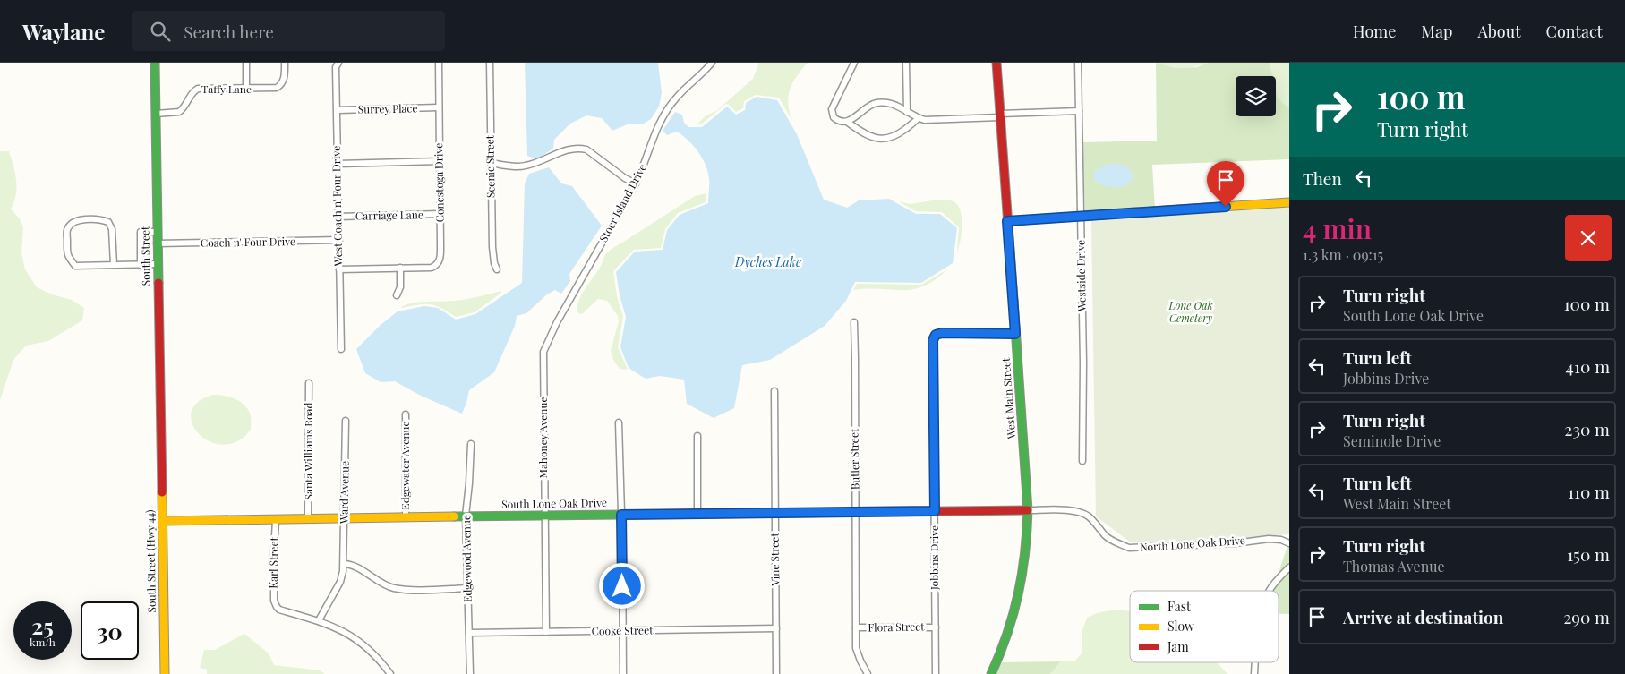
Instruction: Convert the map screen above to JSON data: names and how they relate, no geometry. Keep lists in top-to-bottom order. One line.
{"streets":{"main road":["South Street","West Main Street","South Lone Oak Drive","South Street (Hwy 44)"],"street":["Taffy Lane","Surrey Place","Scenic Street","Conestoga Drive","Stoer Island Drive","West Coach n' Four Drive","Carriage Lane","Coach n' Four Drive","Westside Drive","Mahoney Avenue","Santa Williams Road","Butler Street","Edgewater Avenue","Ward Avenue","North Lone Oak Drive","Jobbins Drive","Edgewood Avenue","Vine Street","Karl Street","Flora Street","Cooke Street"]},"crossings":[["Taffy Lane","South Street"],["Surrey Place","Conestoga Drive"],["Surrey Place","West Coach n' Four Drive"],["Conestoga Drive","West Coach n' Four Drive"],["Conestoga Drive","Carriage Lane"],["Stoer Island Drive","Mahoney Avenue"],["West Coach n' Four Drive","Carriage Lane"],["West Coach n' Four Drive","Coach n' Four Drive"],["Coach n' Four Drive","South Street"],["South Street","South Street (Hwy 44)"],["West Main Street","South Lone Oak Drive"],["West Main Street","North Lone Oak Drive"],["West Main Street","Jobbins Drive"],["Mahoney Avenue","South Lone Oak Drive"],["Mahoney Avenue","Cooke Street"],["Santa Williams Road","South Lone Oak Drive"],["Butler Street","South Lone Oak Drive"],["Butler Street","Flora Street"],["Edgewater Avenue","South Lone Oak Drive"],["Ward Avenue","South Lone Oak Drive"],["Ward Avenue","Karl Street"],["South Lone Oak Drive","North Lone Oak Drive"],["South Lone Oak Drive","Jobbins Drive"],["South Lone Oak Drive","Edgewood Avenue"],["South Lone Oak Drive","Vine Street"],["South Lone Oak Drive","South Street (Hwy 44)"],["South Lone Oak Drive","Karl Street"],["Jobbins Drive","Flora Street"],["Edgewood Avenue","Cooke Street"],["Vine Street","Cooke Street"]],"water":["Dyches Lake"],"parks":["Lone Oak Cemetery"],"legend":["Fast","Slow","Jam"],"page":{"header":"Waylane","search":"Search here","nav":["Home","Map","About","Contact"],"turn":["100 m","Turn right"],"then":"Then","heading":["4 min","1.3 km · 09:15"],"list":[{"name":"Turn right","note":"South Lone Oak Drive","value":"100 m"},{"name":"Turn left","note":"Jobbins Drive","value":"410 m"},{"name":"Turn right","note":"Seminole Drive","value":"230 m"},{"name":"Turn left","note":"West Main Street","value":"110 m"},{"name":"Turn right","note":"Thomas Avenue","value":"150 m"},{"name":"Arrive at destination","value":"290 m"}],"speed":"25 km/h","limit":"30"}}
